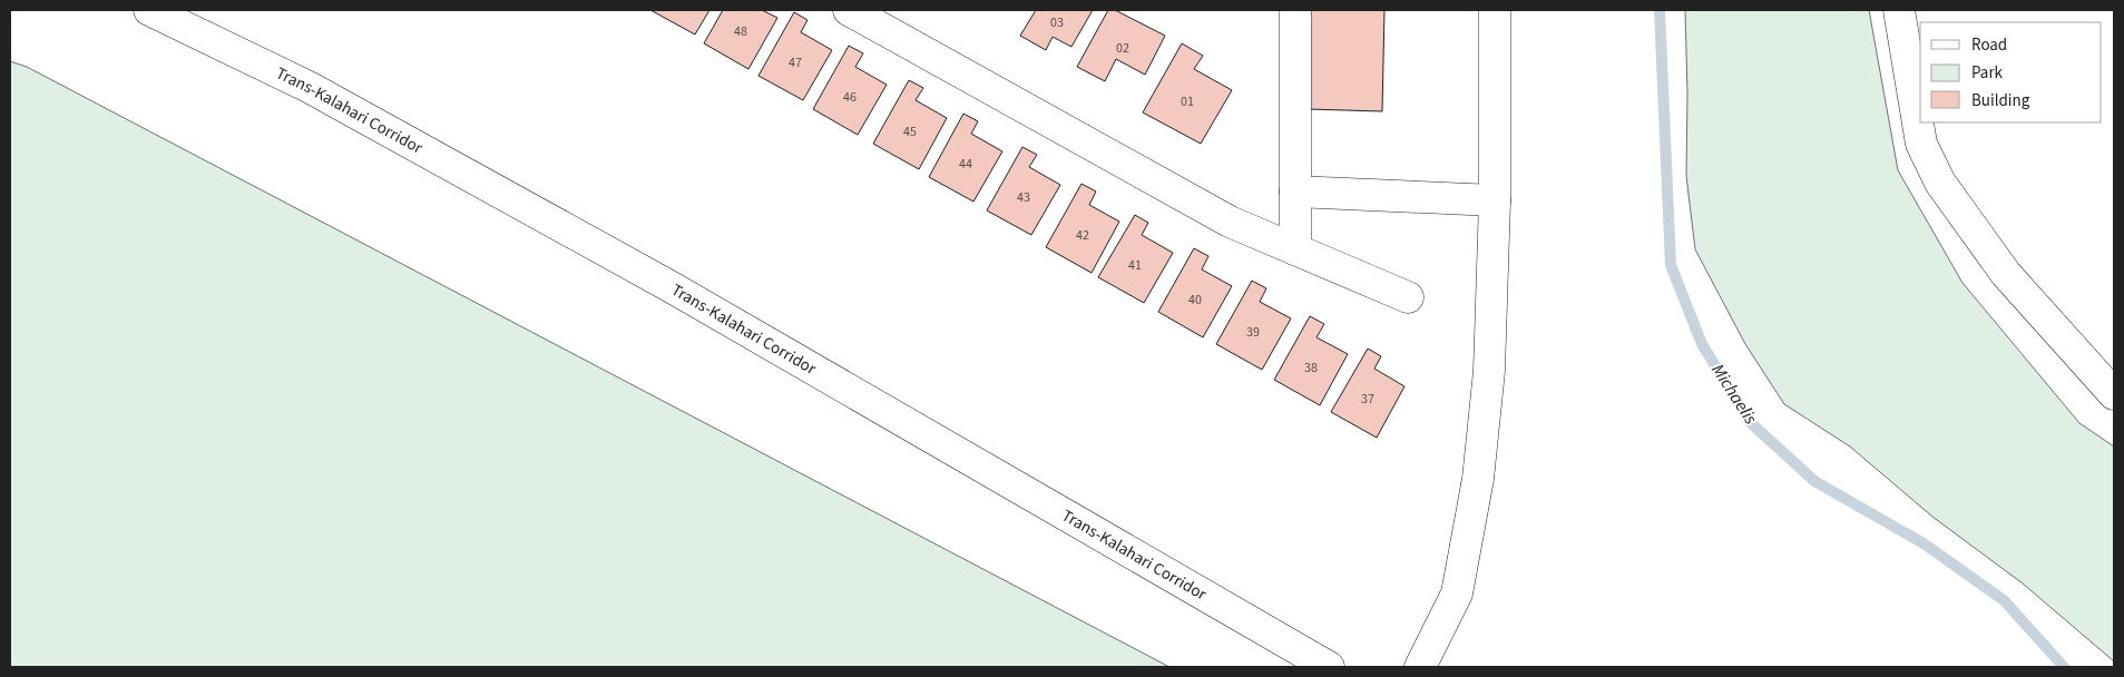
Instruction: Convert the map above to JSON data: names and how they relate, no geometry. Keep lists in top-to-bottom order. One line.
{"streets":{"main road":["Trans-Kalahari Corridor"]},"water":["Michaelis"],"house_numbers":["03","48","02","47","46","01","45","44","43","42","41","40","39","38","37"],"legend":["Road","Park","Building"]}
